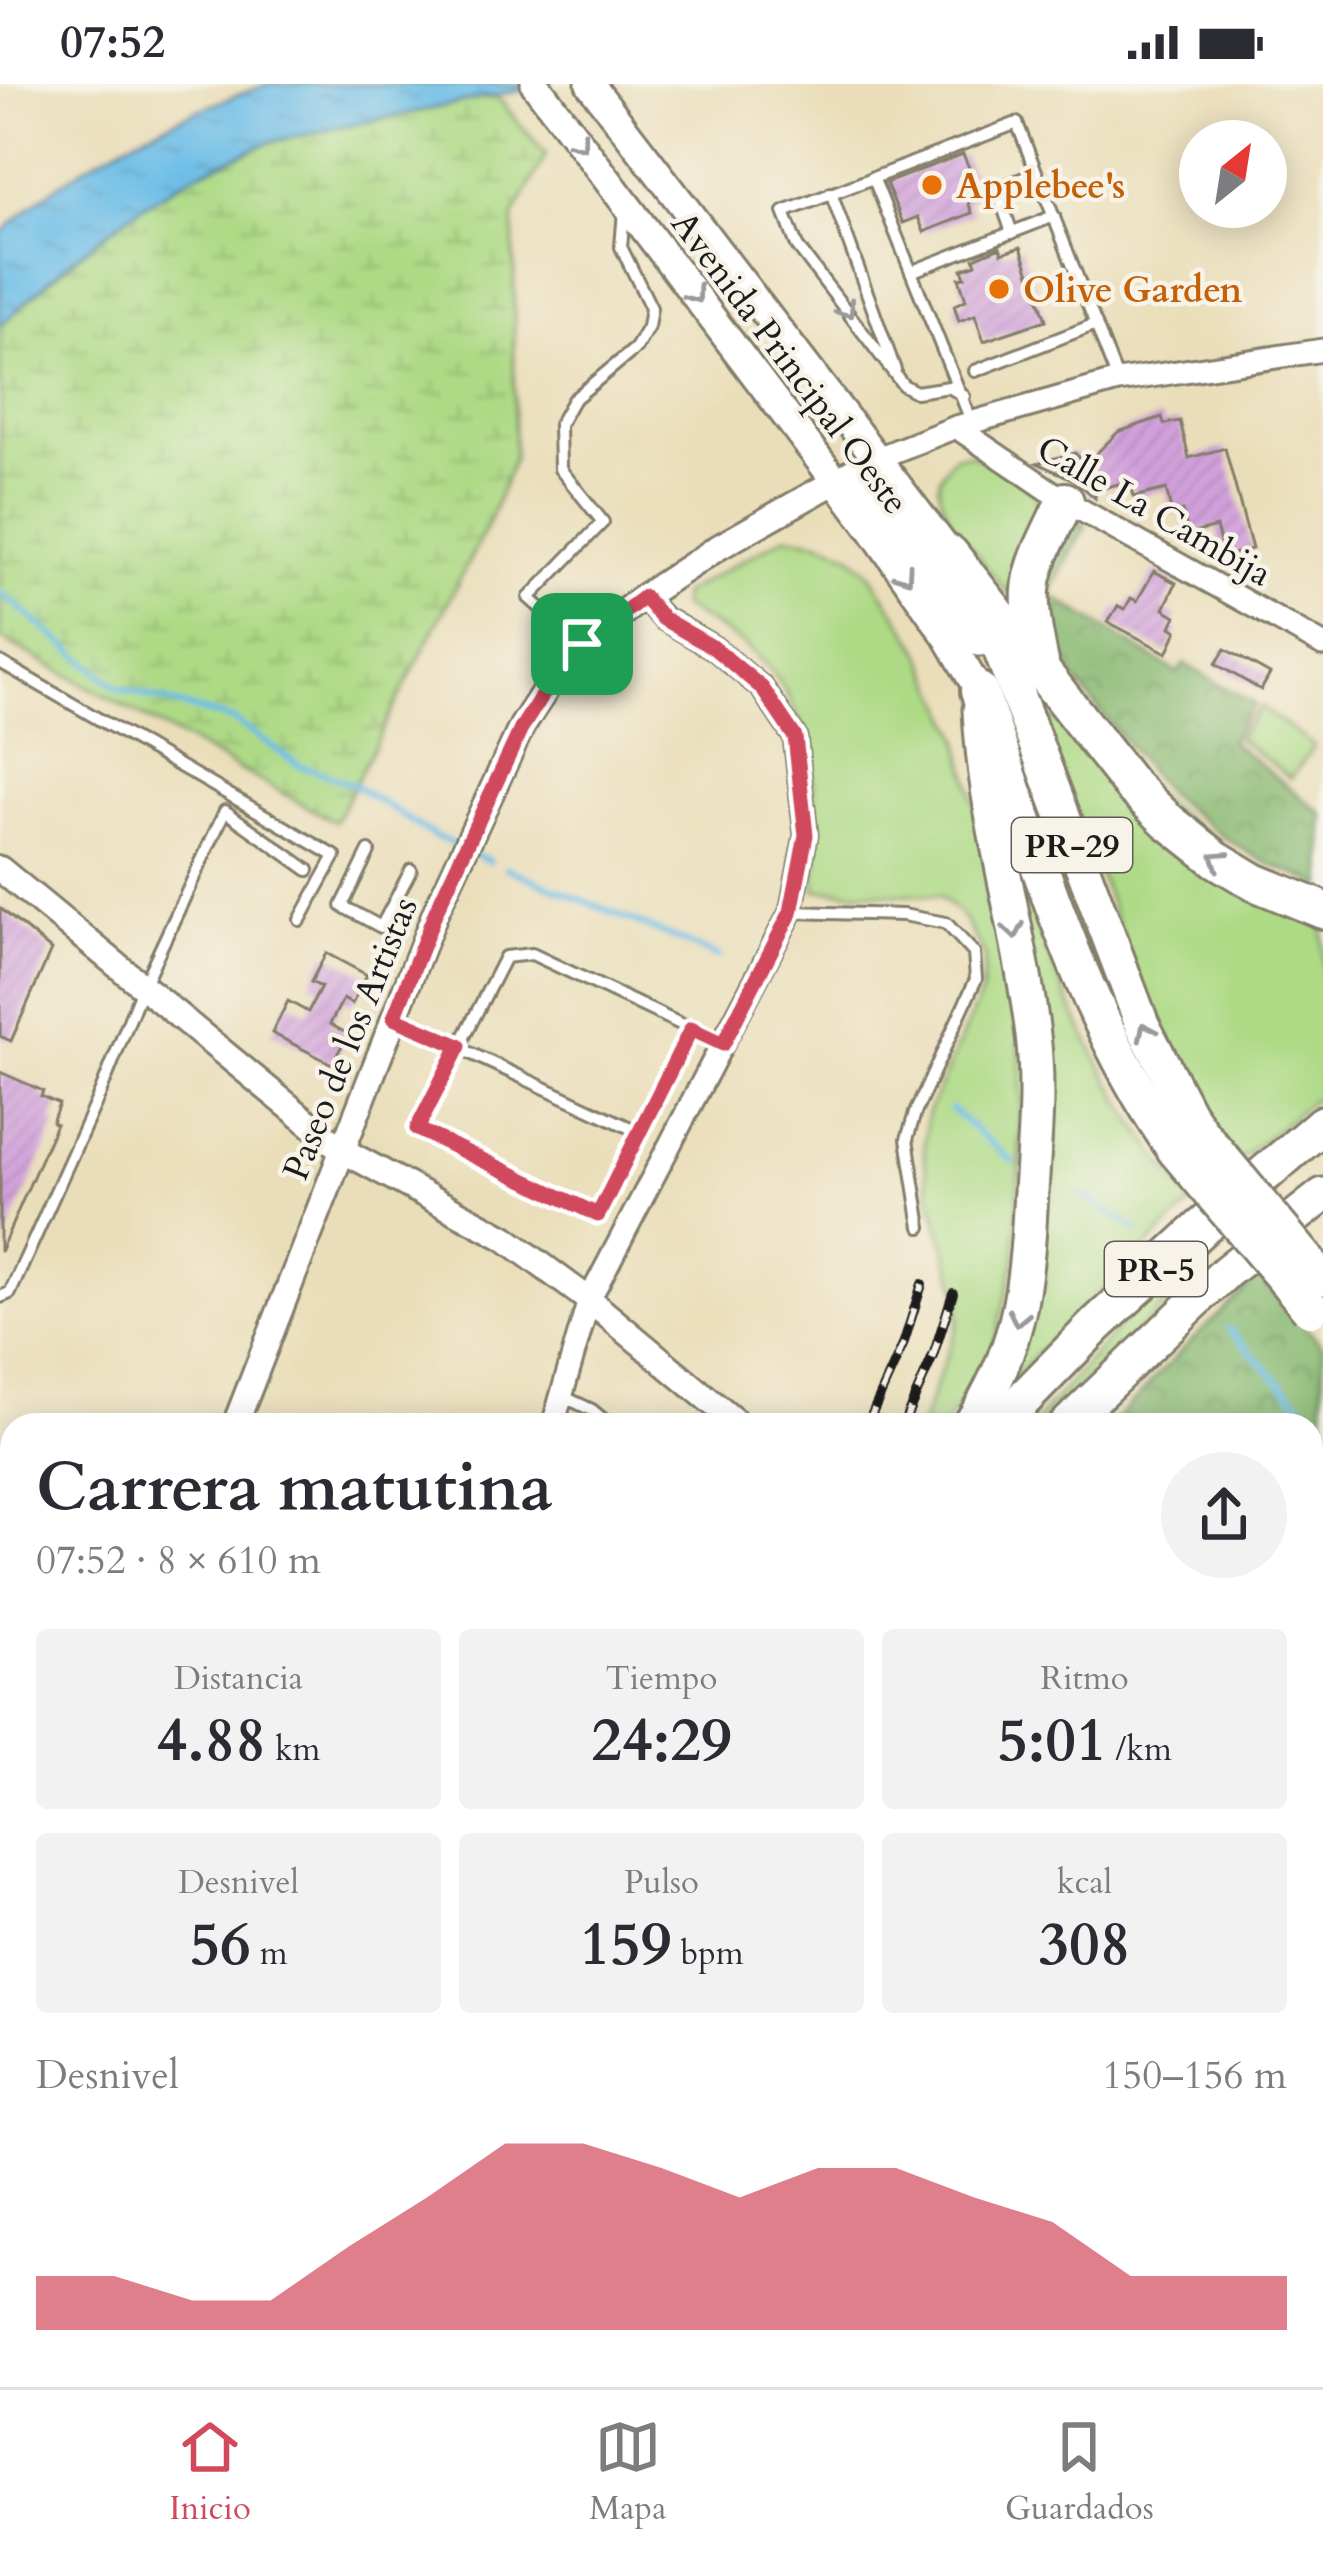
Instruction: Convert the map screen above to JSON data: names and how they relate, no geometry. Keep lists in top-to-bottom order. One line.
{"streets":{"highway":["PR-29","PR-5"],"main road":["Avenida Principal Oeste"],"street":["Calle La Cambija","Paseo de los Artistas"]},"crossings":[["Avenida Principal Oeste","PR-29"],["Avenida Principal Oeste","Paseo de los Artistas"],["Calle La Cambija","Paseo de los Artistas"]],"places":["Applebee's","Olive Garden"],"north":"top right","page":{"status":"07:52","heading":["Carrera matutina","07:52 · 8 × 610 m"],"stats":[["Distancia","4.88 km"],["Tiempo","24:29"],["Ritmo","5:01 /km"],["Desnivel","56 m"],["Pulso","159 bpm"],["kcal","308"]],"chart":["Desnivel","150–156 m"],"tabs":["Inicio","Mapa","Guardados"]}}
